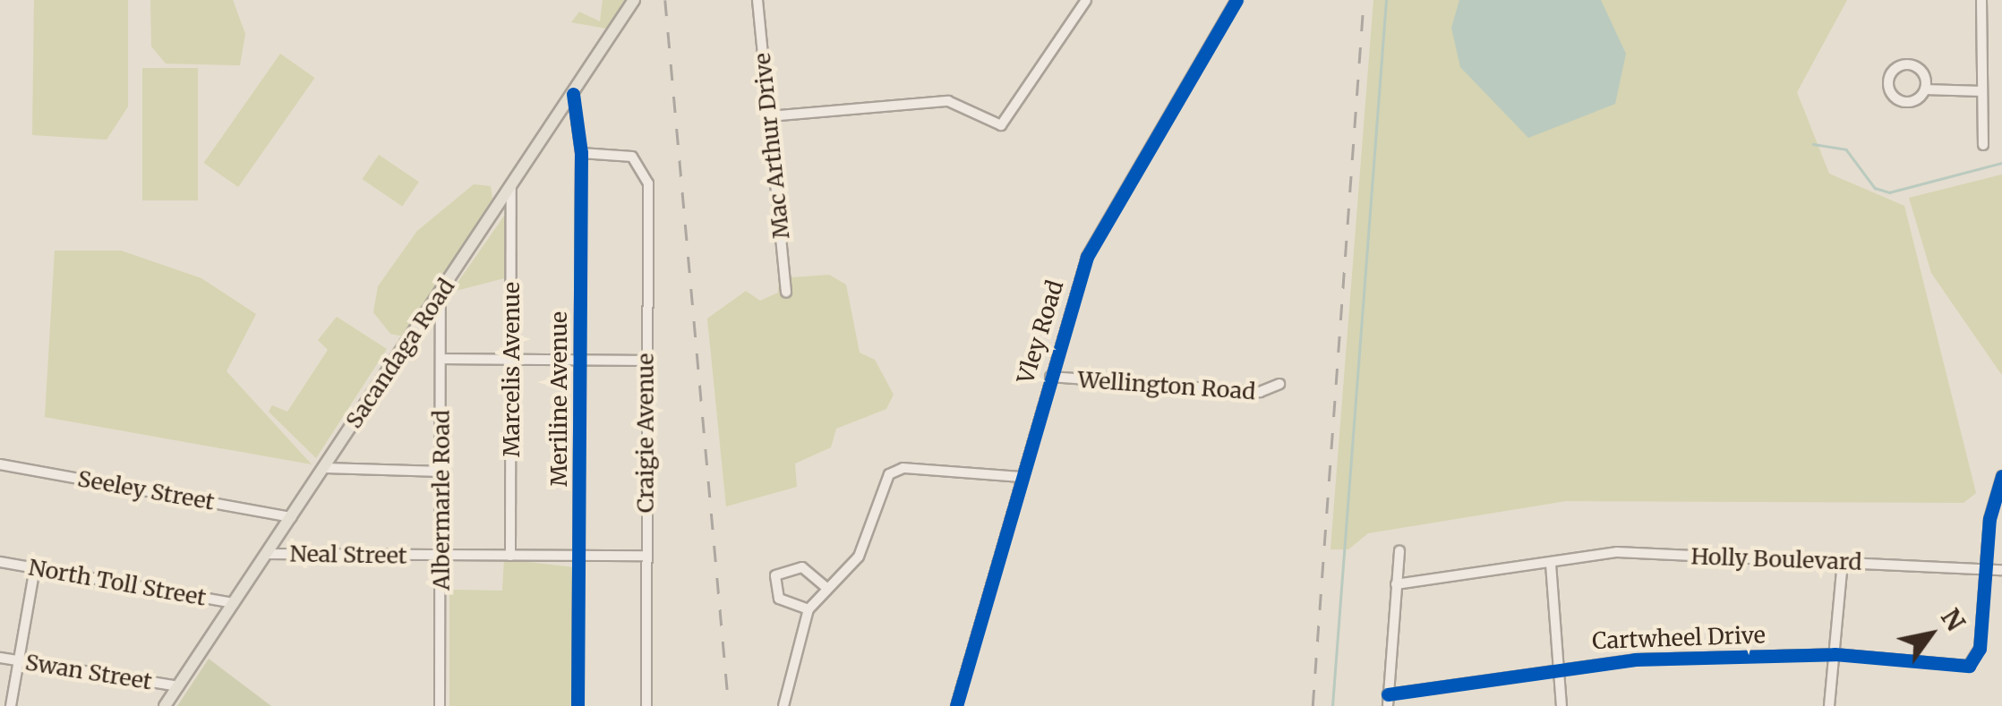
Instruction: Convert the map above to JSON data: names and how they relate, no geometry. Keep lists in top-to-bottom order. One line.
{"streets":{"main road":["Sacandaga Road"],"street":["Mac Arthur Drive","Vley Road","Marcelis Avenue","Wellington Road","Meriline Avenue","Craigie Avenue","Seeley Street","Albermarle Road","Neal Street","Holly Boulevard","North Toll Street","Cartwheel Drive","Swan Street"]},"crossings":[["Vley Road","Wellington Road"],["Sacandaga Road","Marcelis Avenue"],["Sacandaga Road","Meriline Avenue"],["Sacandaga Road","Seeley Street"],["Sacandaga Road","Albermarle Road"],["Sacandaga Road","Neal Street"],["Sacandaga Road","North Toll Street"],["Sacandaga Road","Swan Street"],["Marcelis Avenue","Neal Street"],["Meriline Avenue","Craigie Avenue"],["Meriline Avenue","Neal Street"],["Craigie Avenue","Neal Street"],["Albermarle Road","Neal Street"],["Holly Boulevard","Cartwheel Drive"]],"north":"top right"}
